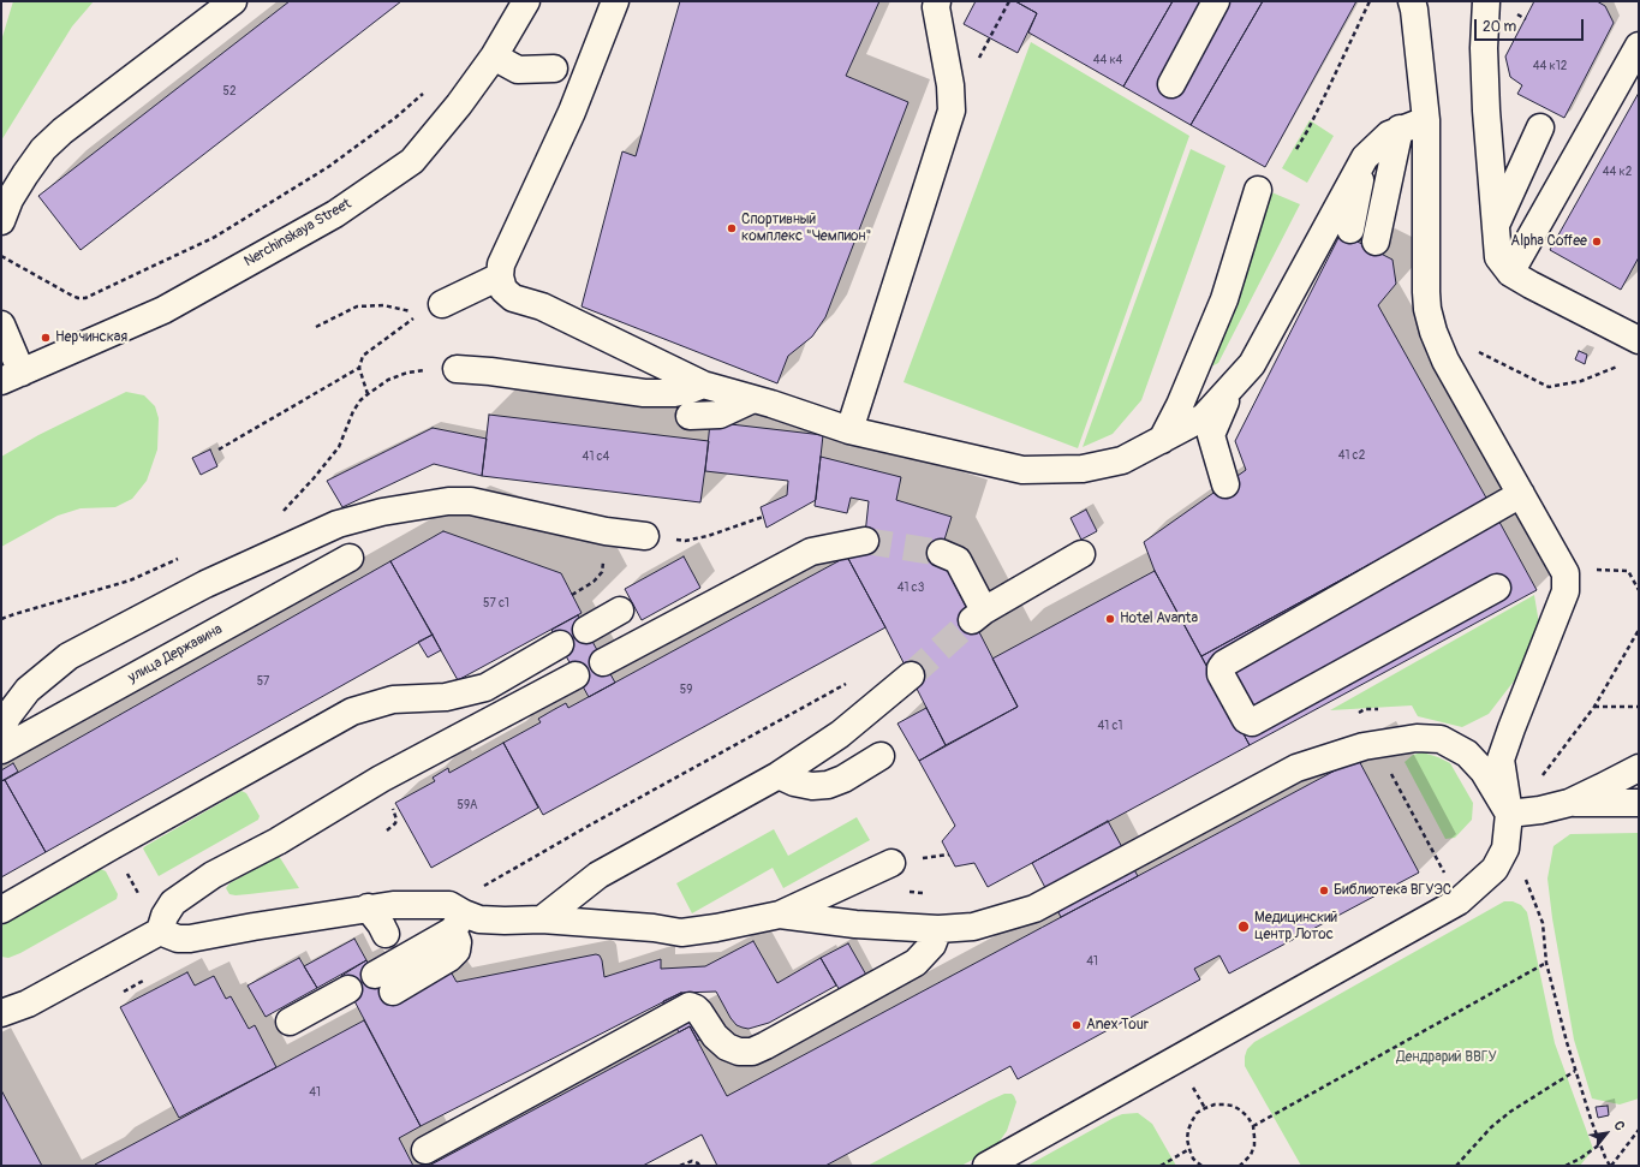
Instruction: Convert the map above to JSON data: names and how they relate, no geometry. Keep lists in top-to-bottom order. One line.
{"streets":{"street":["Nerchinskaya Street","улица Державина"]},"parks":["Дендрарий ВВГУ"],"places":["Спортивный комплекс \"Чемпион\"","Alpha Coffee","Нерчинская","Hotel Avanta","Библиотека ВГУЭС","Медицинский центр Лотос","Anex Tour"],"house_numbers":["44 к4","44 к12","52","44 к2","41 с2","41 с4","41 с3","57 с1","57","59","41 с1","59А","41","41"],"scale_bar":"20 m","north":"top right"}
